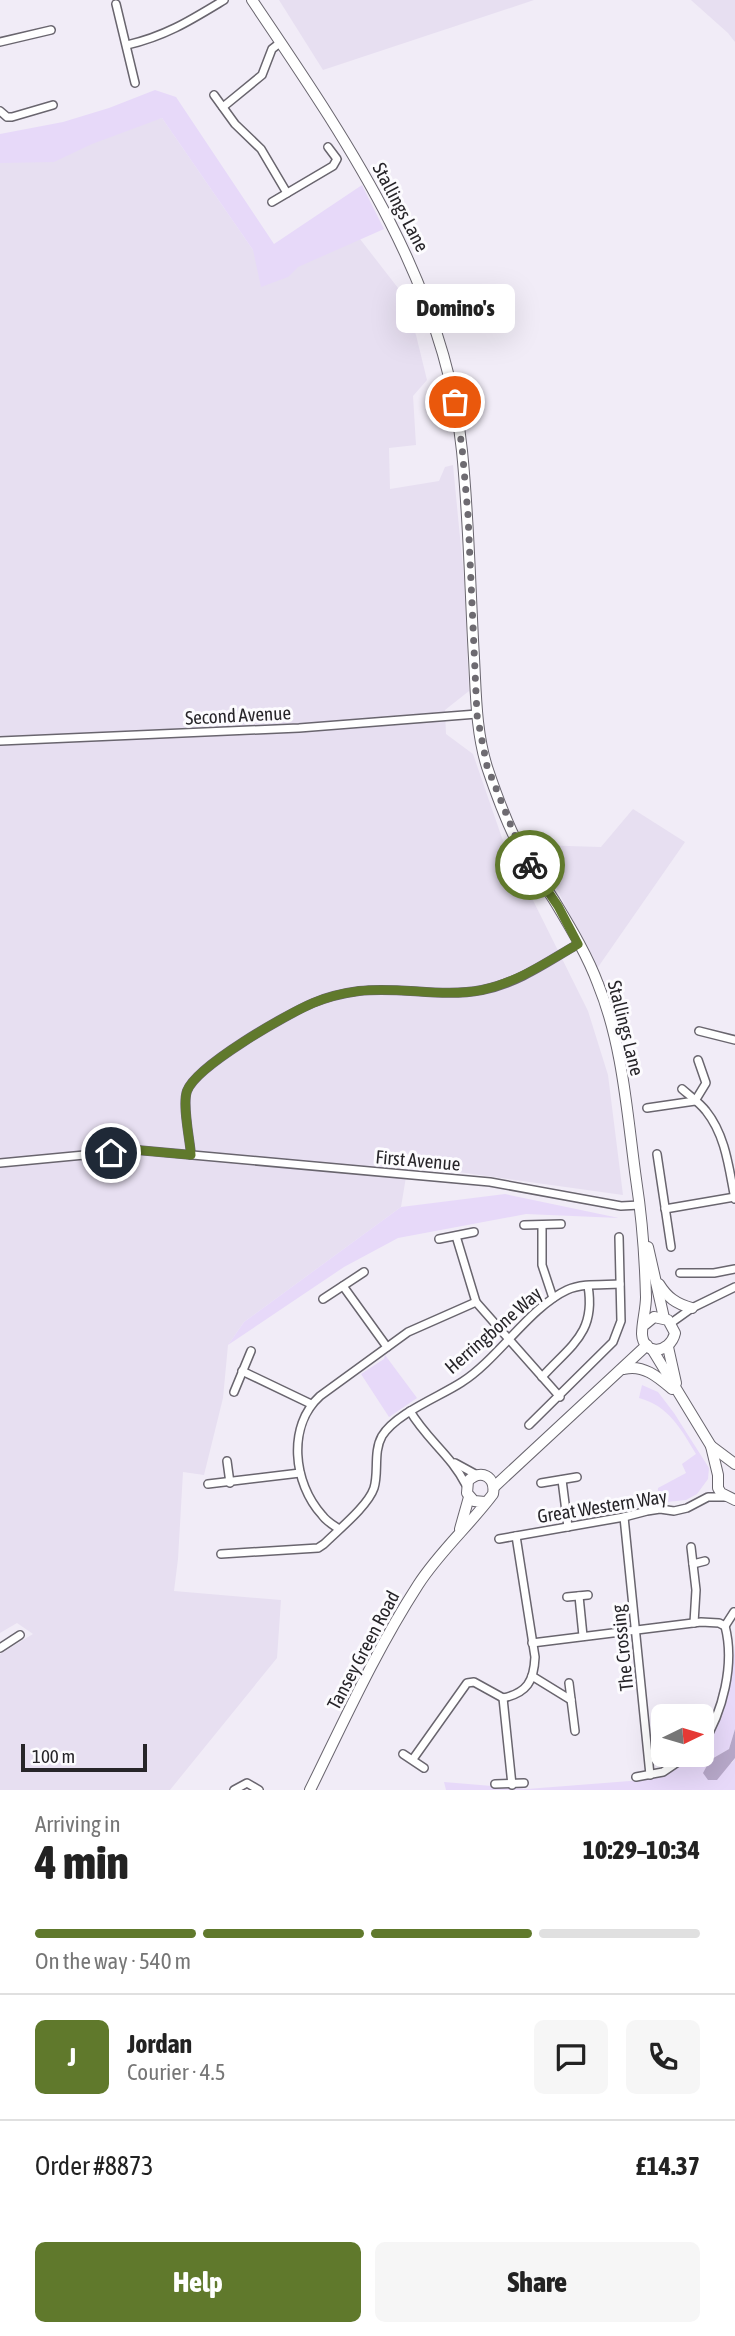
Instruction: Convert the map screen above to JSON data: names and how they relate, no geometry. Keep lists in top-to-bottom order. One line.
{"streets":{"main road":["Stallings Lane","Tansey Green Road"],"street":["Second Avenue","First Avenue","Herringbone Way","Great Western Way","The Crossing"]},"crossings":[["Stallings Lane","Second Avenue"],["Stallings Lane","First Avenue"],["Great Western Way","The Crossing"]],"places":["Domino's"],"scale_bar":"100 m","north":"right","page":{"bubble":"Domino's","scale":"100 m","heading":["4 min","Arriving in","10:29–10:34"],"panel":["Jordan","Courier · 4.5","Order #8873","£14.37"],"bar":"On the way · 540 m","round":"J","buttons":["Help","Share"]}}
